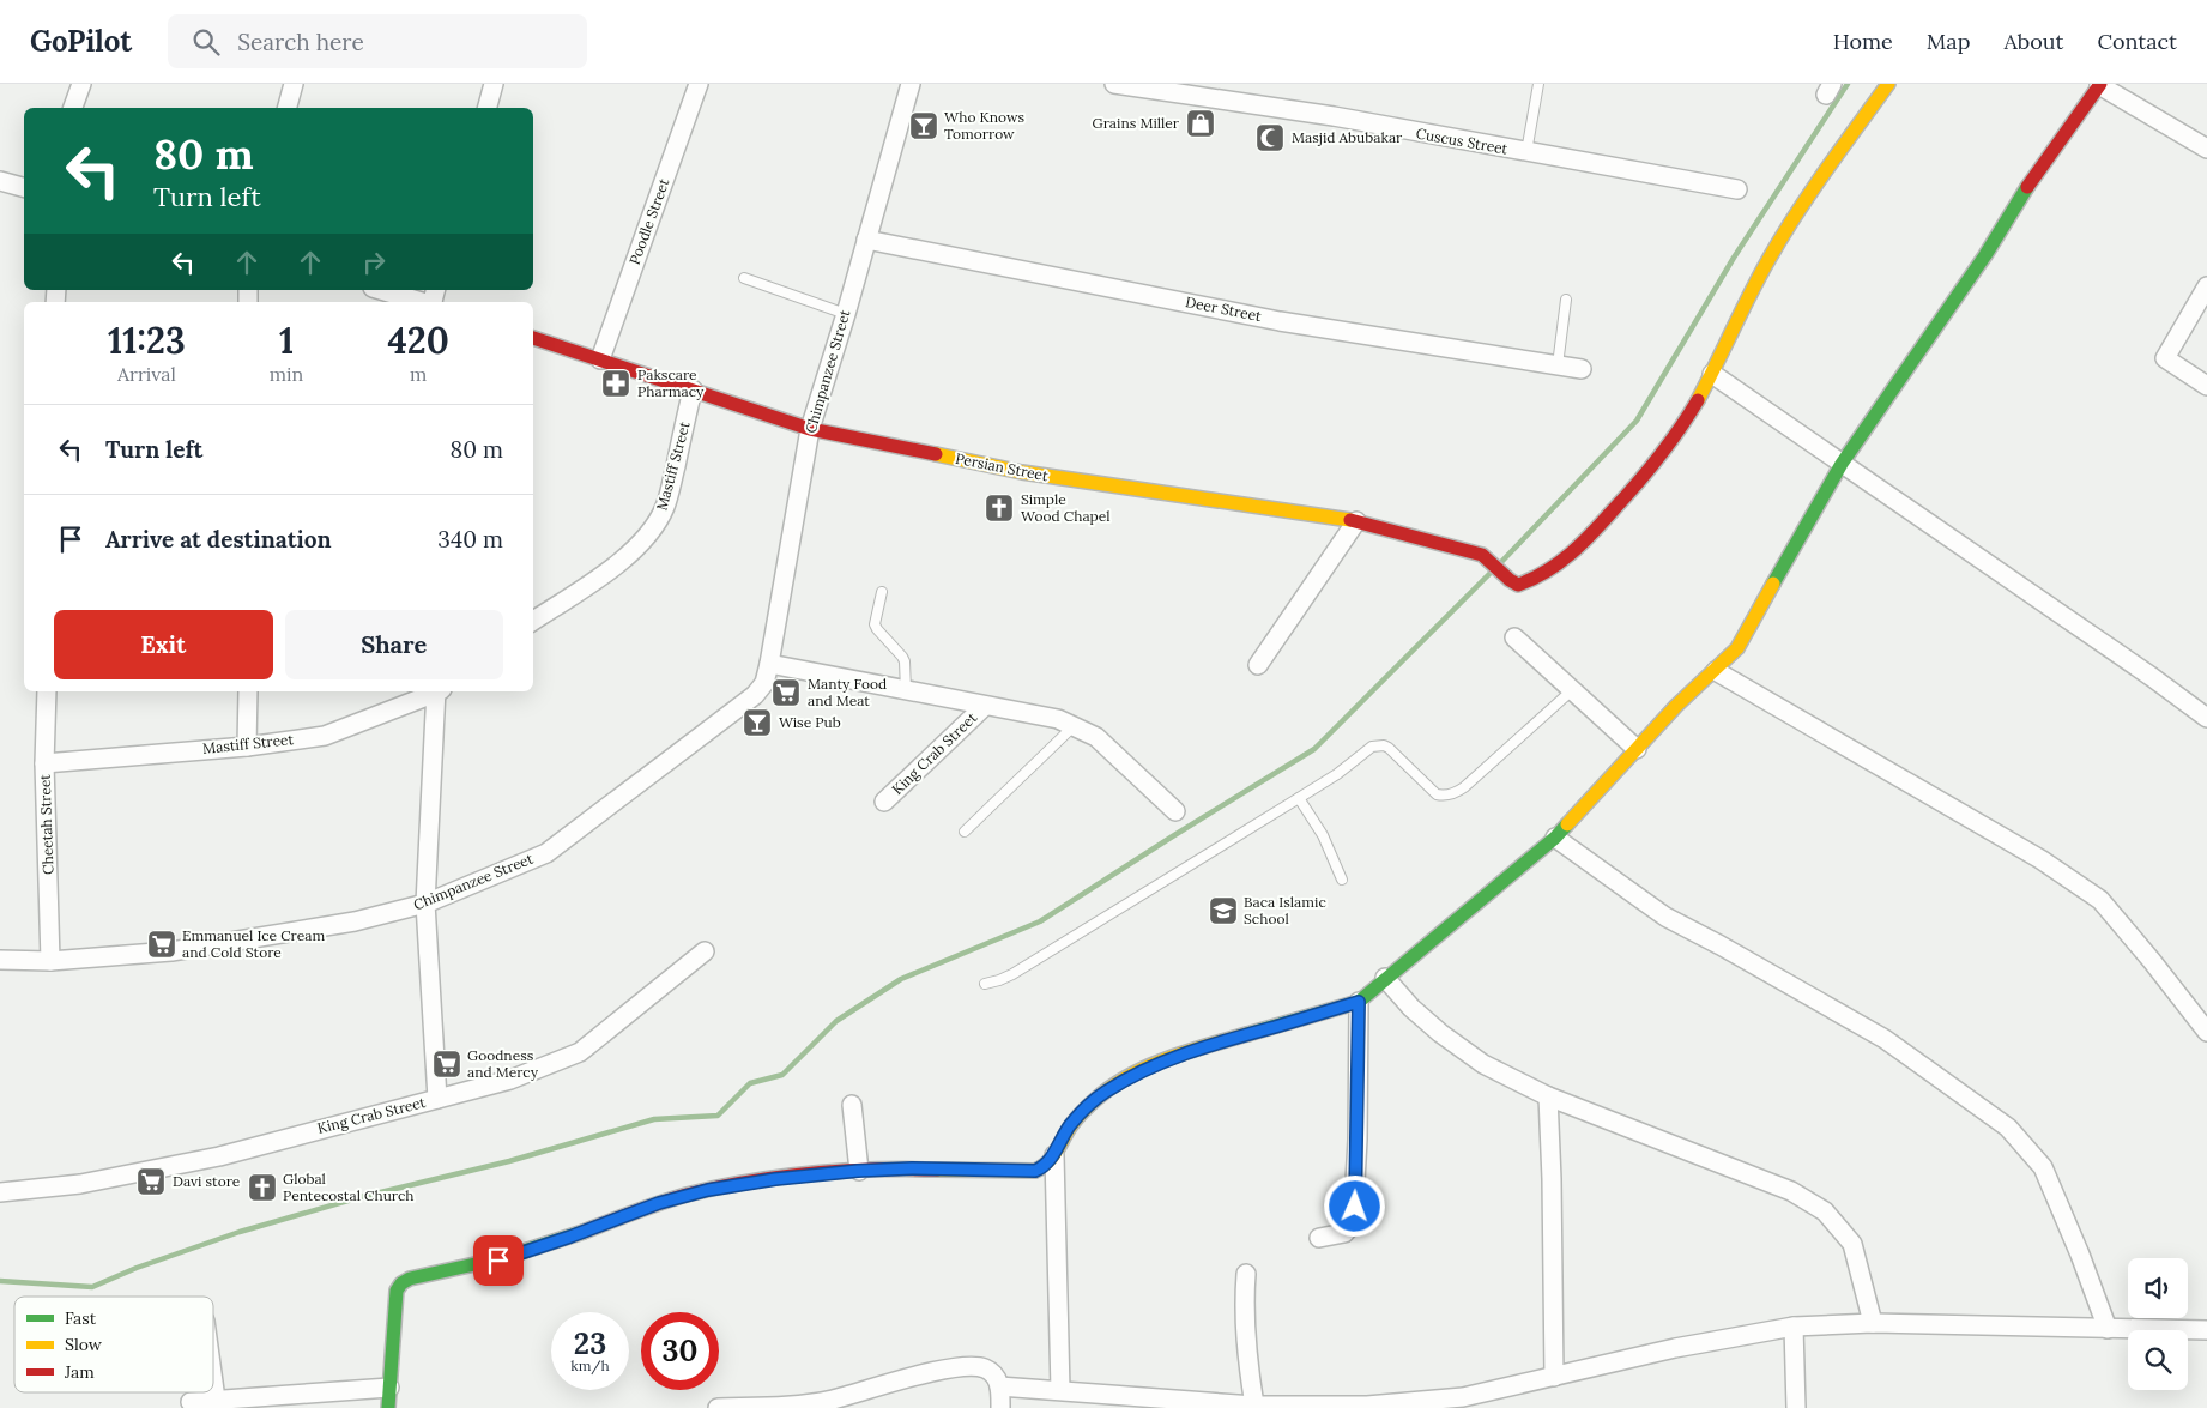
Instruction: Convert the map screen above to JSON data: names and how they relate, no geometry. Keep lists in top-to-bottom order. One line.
{"streets":{"street":["Cuscus Street","Poodle Street","Deer Street","Chimpanzee Street","Mastiff Street","Persian Street","King Crab Street","Cheetah Street"]},"crossings":[["Poodle Street","Persian Street"],["Deer Street","Chimpanzee Street"],["Chimpanzee Street","Persian Street"],["Chimpanzee Street","Cheetah Street"],["Mastiff Street","Persian Street"],["Mastiff Street","Cheetah Street"]],"places":{"shop":["Grains Miller"],"bar":["Who Knows Tomorrow","Wise Pub"],"mosque":["Masjid Abubakar"],"pharmacy":["Pakscare Pharmacy"],"church":["Simple Wood Chapel","Global Pentecostal Church"],"supermarket":["Manty Food and Meat","Emmanuel Ice Cream and Cold Store","Goodness and Mercy","Davi store"],"school or university":["Baca Islamic School"]},"legend":["Fast","Slow","Jam"],"page":{"header":"GoPilot","search":"Search here","nav":["Home","Map","About","Contact"],"turn":["80 m","Turn left"],"eta":["11:23","Arrival","1","min","420","m"],"list":[{"name":"Turn left","value":"80 m"},{"name":"Arrive at destination","value":"340 m"}],"buttons":["Exit","Share"],"speed":"23 km/h","limit":"30"}}
